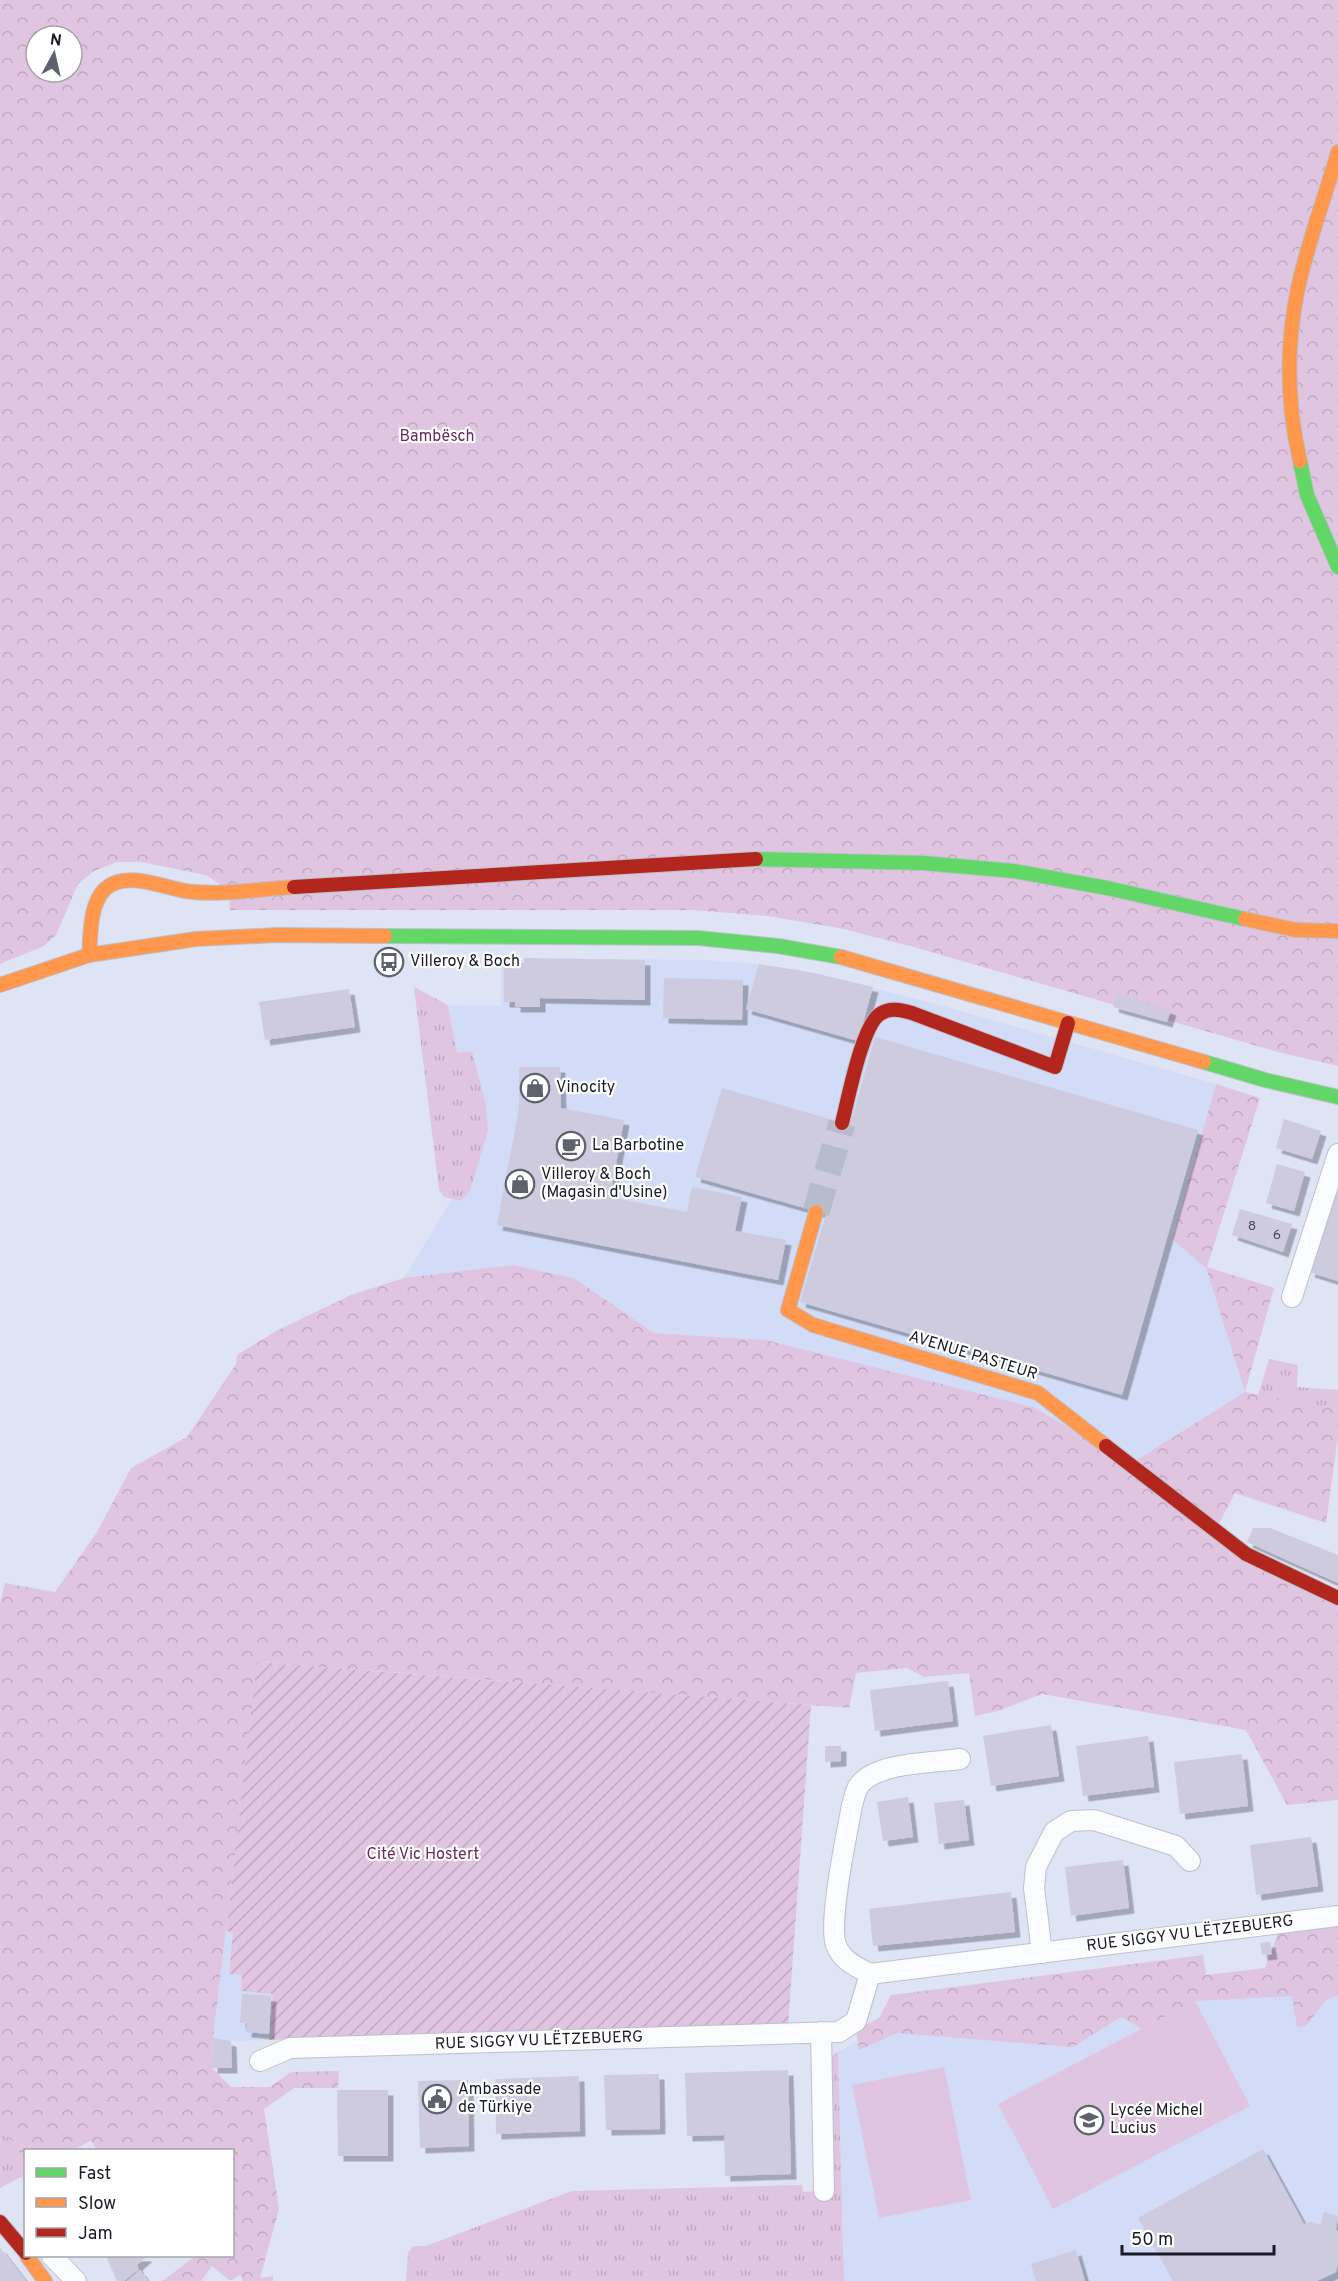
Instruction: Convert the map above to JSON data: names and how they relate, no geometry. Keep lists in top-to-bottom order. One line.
{"streets":{"main road":["AVENUE PASTEUR"],"street":["RUE SIGGY VU LËTZEBUERG"]},"parks":["Bambësch","Cité Vic Hostert"],"places":{"bus stop":["Villeroy & Boch"],"shop":["Vinocity","Villeroy & Boch (Magasin d'Usine)"],"cafe":["La Barbotine"],"public building":["Ambassade de Türkiye"],"school or university":["Lycée Michel Lucius"]},"house_numbers":["8","6"],"legend":["Fast","Slow","Jam"],"scale_bar":"50 m","north":"top"}
